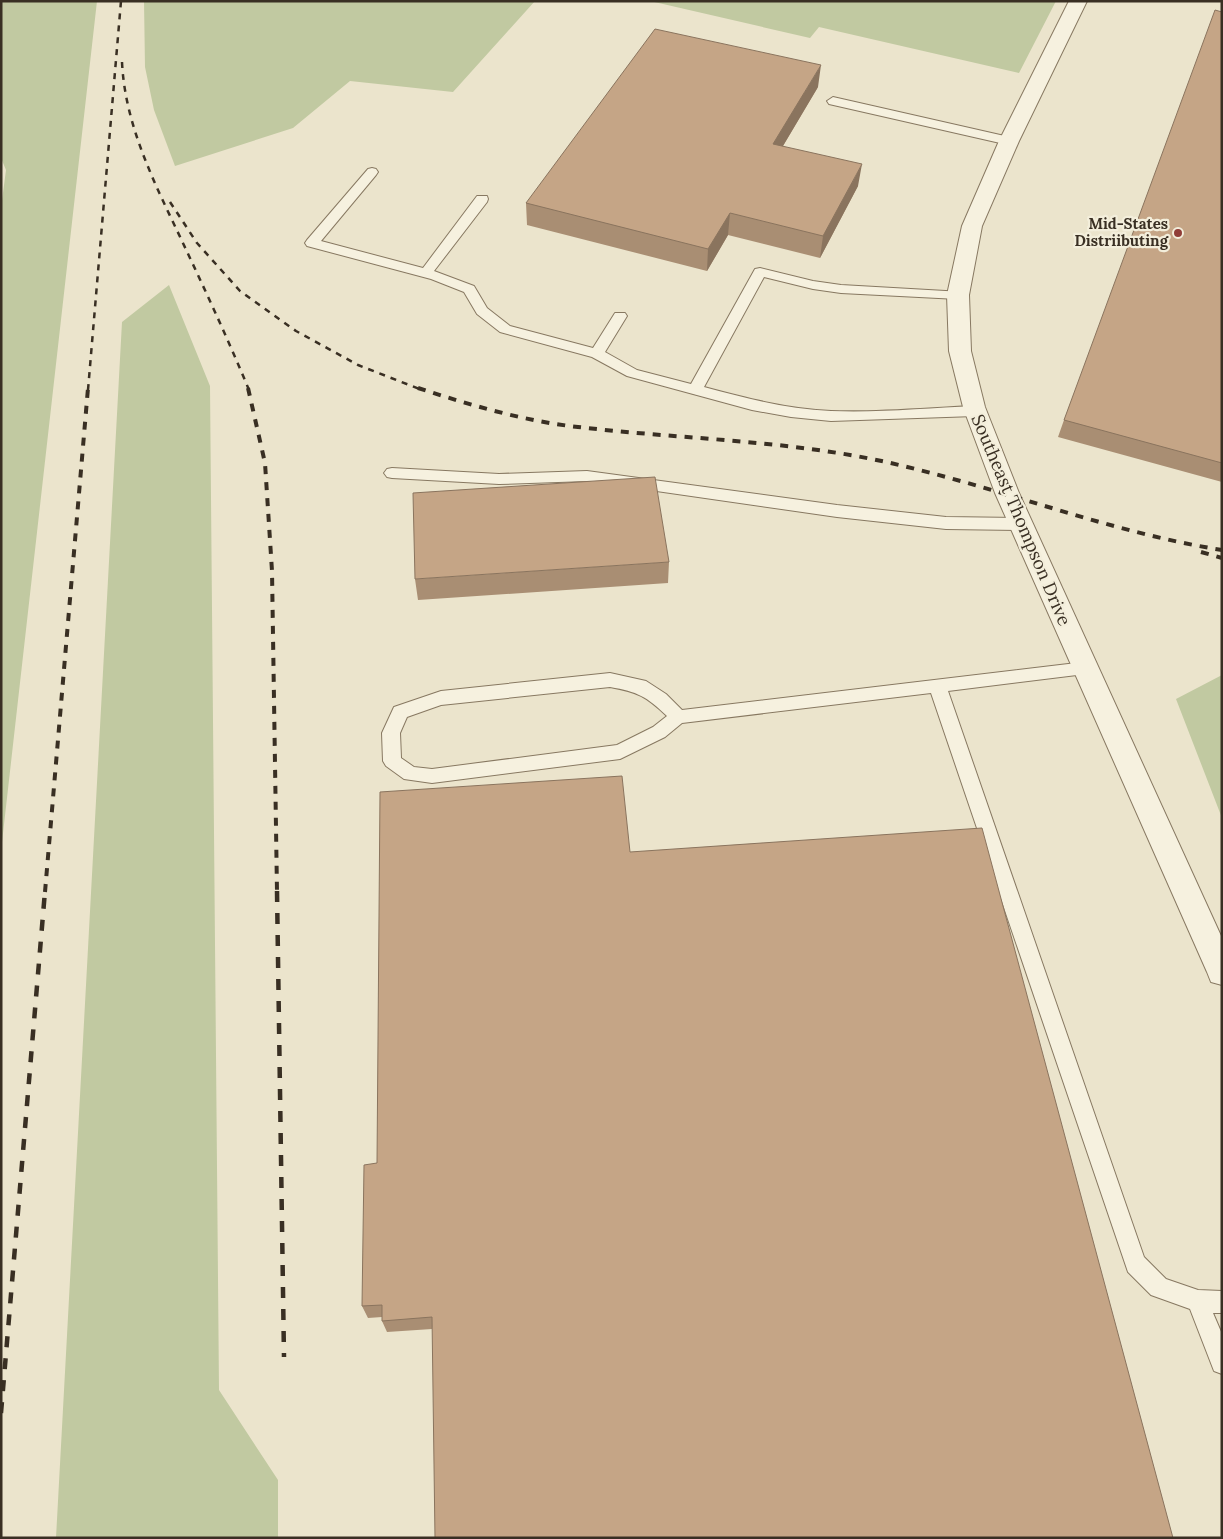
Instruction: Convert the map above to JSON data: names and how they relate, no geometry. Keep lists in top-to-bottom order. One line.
{"streets":{"street":["Southeast Thompson Drive"]},"places":["Mid-States Distriibuting"]}
